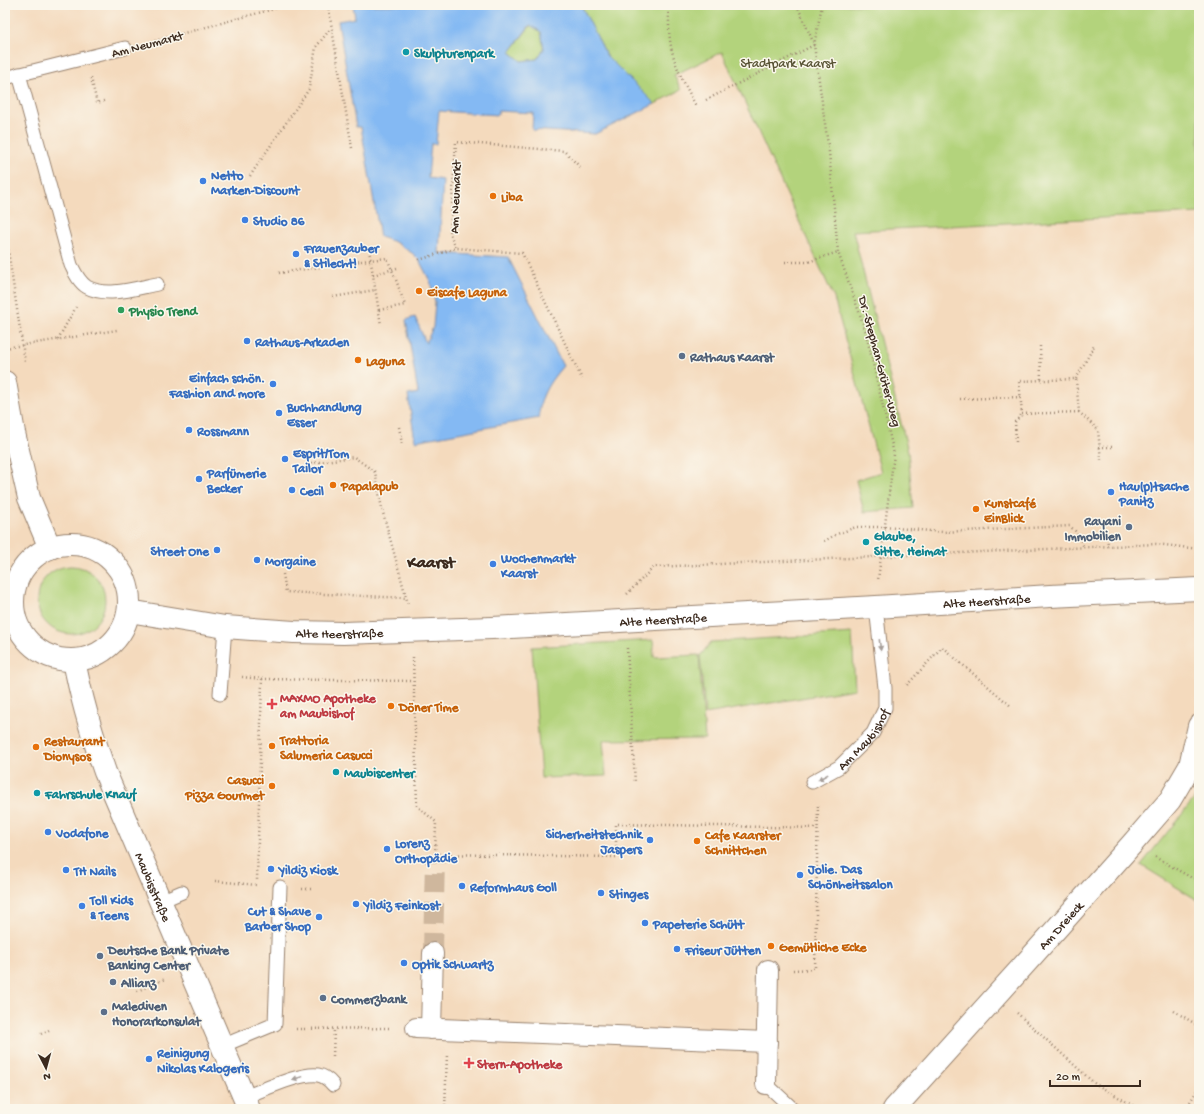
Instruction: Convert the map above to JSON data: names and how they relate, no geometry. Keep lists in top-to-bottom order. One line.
{"streets":{"street":["Alte Heerstraße","Maubisstraße","Am Dreieck"],"lane":["Am Neumarkt","Am Maubishof"],"path":["Dr.-Stephan-Grüter-Weg"]},"crossings":[["Dr.-Stephan-Grüter-Weg","Alte Heerstraße"],["Dr.-Stephan-Grüter-Weg","Am Maubishof"],["Alte Heerstraße","Am Maubishof"],["Alte Heerstraße","Maubisstraße"]],"one_way":["Am Maubishof"],"districts":["Kaarst"],"parks":["Stadtpark Kaarst"],"places":{"other":["Skulpturenpark","Netto Marken-Discount","Liba","Studio 86","Frauenzauber & Stilecht!","Eiscafe Laguna","Physio Trend","Rathaus-Arkaden","Rathaus Kaarst","Laguna","Einfach schön. Fashion and more","Buchhandlung Esser","Rossmann","Esprit/Tom Tailor","Parfümerie Becker","Papalapub","Cecil","Hau(p)tsache Panitz","Kunstcafé EinBlick","Rayani Immobilien","Glaube, Sitte, Heimat","Street One","Morgaine","Wochenmarkt Kaarst","Döner Time","Trattoria Salumeria Casucci","Restaurant Dionysos","Maubiscenter","Casucci Pizza Gourmet","Fahrschule Knauf","Vodafone","Sicherheitstechnik Jaspers","Cafe Kaarster Schnittchen","Lorenz Orthopädie","Yildiz Kiosk","TH Nails","Jolie. Das Schönheitssalon","Reformhaus Goll","Stinges","Yildiz Feinkost","Toll Kids & Teens","Cut & Shave Barber Shop","Papeterie Schütt","Gemütliche Ecke","Friseur Jütten","Deutsche Bank Private Banking Center","Optik Schwartz","Allianz","Commerzbank","Malediven Honorarkonsulat","Reinigung Nikolas Kalogeris"],"health":["MAXMO Apotheke am Maubishof","Stern-Apotheke"]},"scale_bar":"20 m","north":"bottom"}
